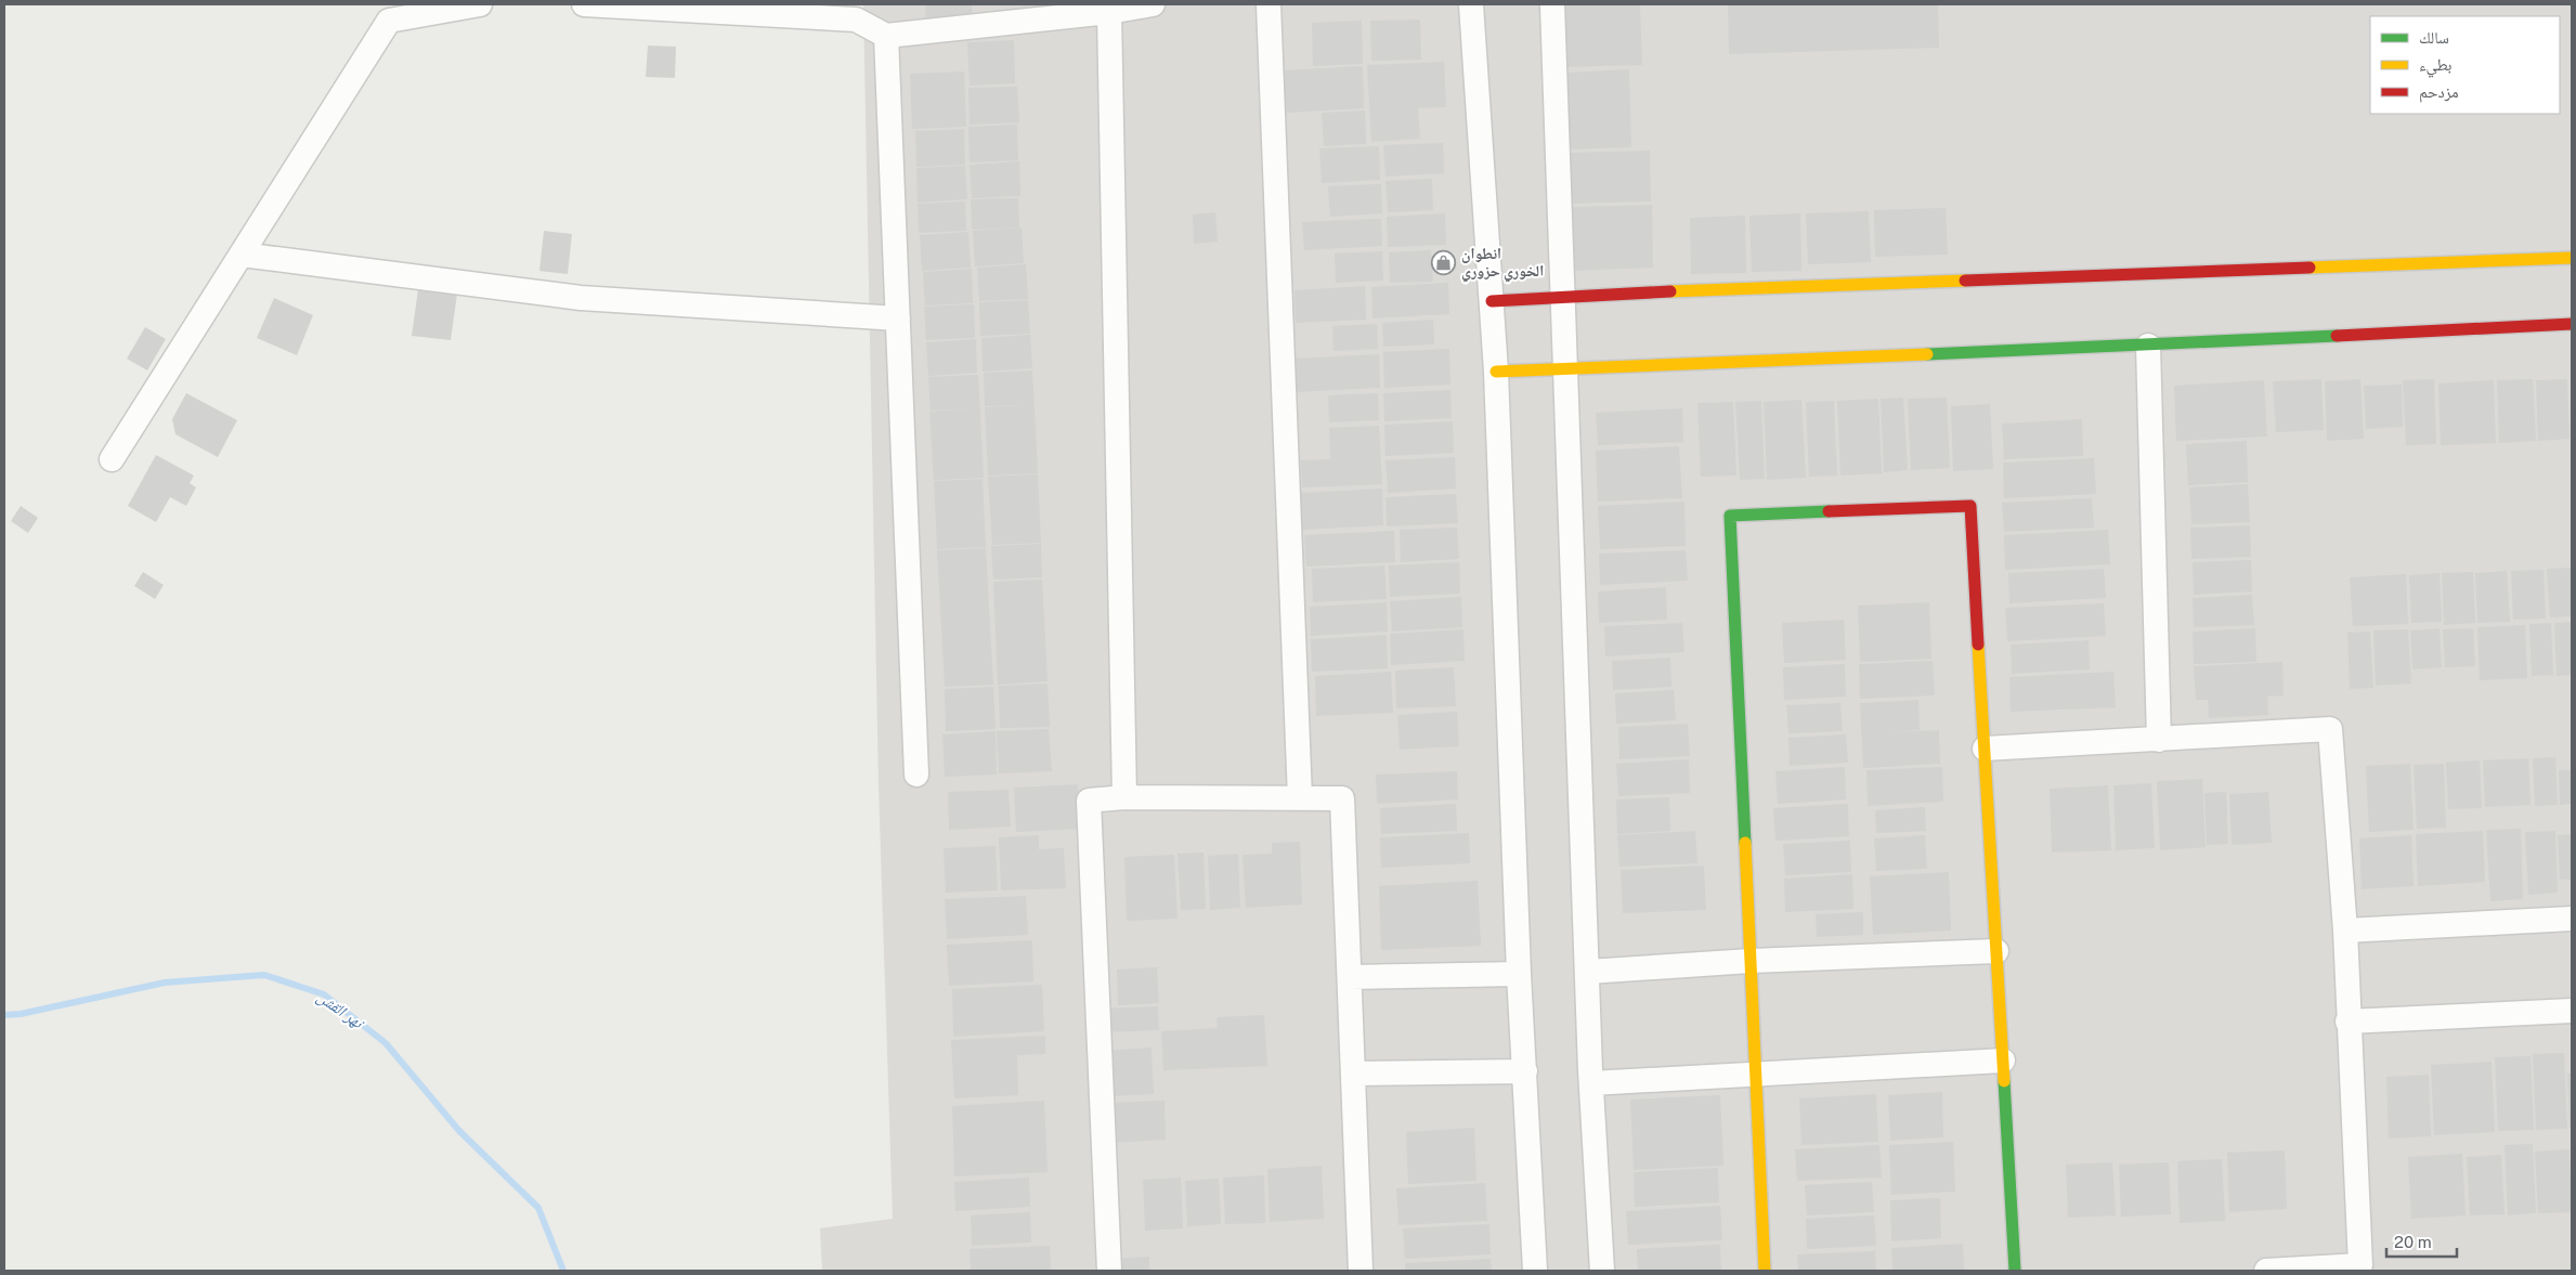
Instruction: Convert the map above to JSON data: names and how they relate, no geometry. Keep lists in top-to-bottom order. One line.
{"water":["نهر القش"],"places":{"shop":["انطوان الخوري حزوري"]},"legend":["سالك","بطيء","مزدحم"],"scale_bar":"20 m"}
